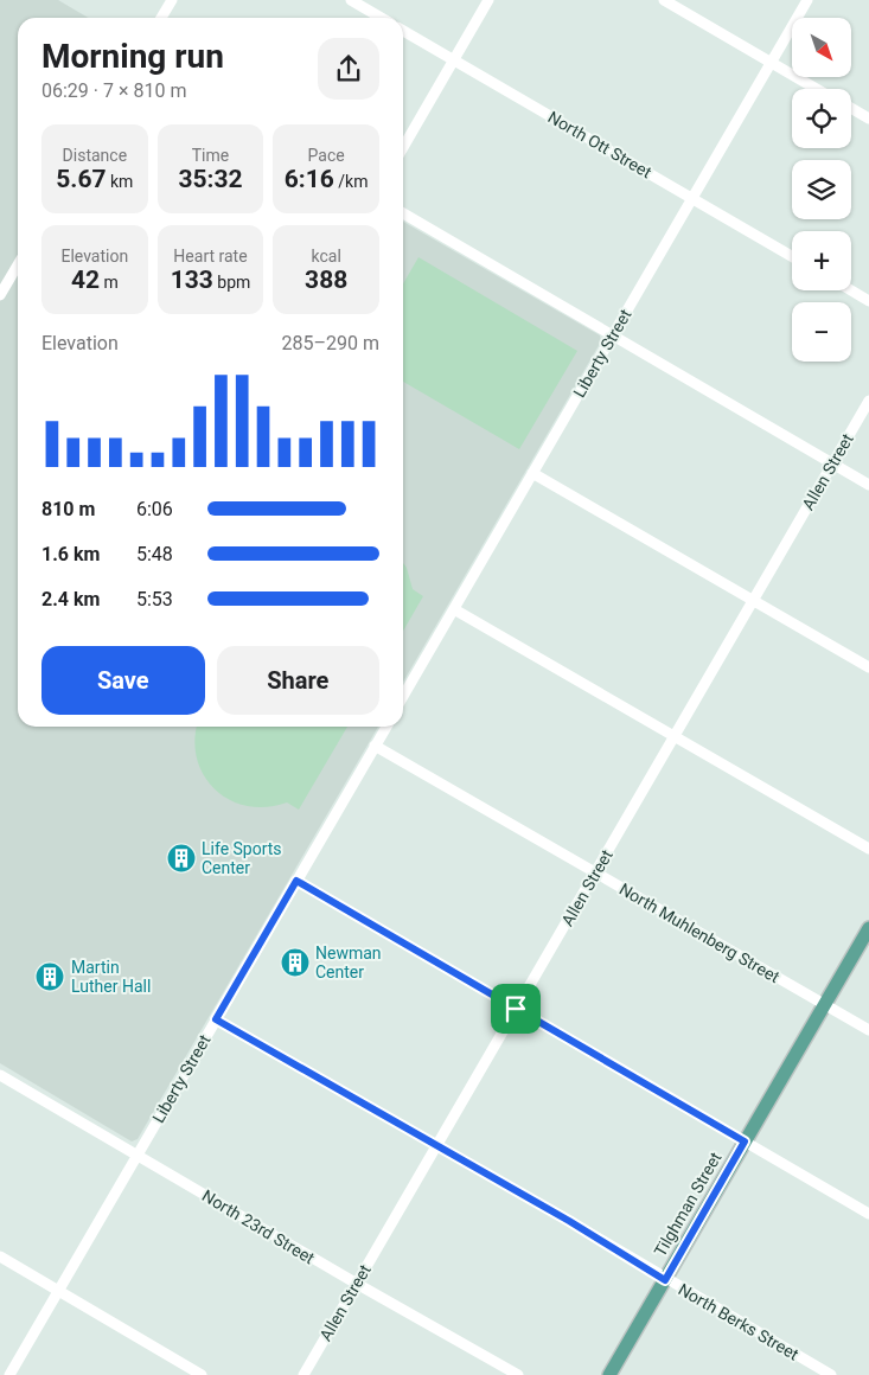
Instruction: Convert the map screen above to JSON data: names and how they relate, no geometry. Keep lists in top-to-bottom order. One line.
{"streets":{"main road":["Tilghman Street"],"street":["North Ott Street","Liberty Street","Allen Street","North Muhlenberg Street","North 23rd Street","North Berks Street"]},"crossings":[["North Ott Street","Liberty Street"],["Liberty Street","North Muhlenberg Street"],["Liberty Street","North 23rd Street"],["Liberty Street","North Berks Street"],["Allen Street","North Muhlenberg Street"],["Allen Street","North 23rd Street"],["Allen Street","North Berks Street"],["North Muhlenberg Street","Tilghman Street"],["Tilghman Street","North Berks Street"]],"places":{"building":["Life Sports Center","Newman Center","Martin Luther Hall"]},"north":"bottom right","page":{"map_buttons":["+","−"],"heading":["Morning run","06:29 · 7 × 810 m"],"stats":[["Distance","5.67 km"],["Time","35:32"],["Pace","6:16 /km"],["Elevation","42 m"],["Heart rate","133 bpm"],["kcal","388"]],"chart":["Elevation","285–290 m"],"list":[{"name":"810 m","note":"6:06"},{"name":"1.6 km","note":"5:48"},{"name":"2.4 km","note":"5:53"}],"buttons":["Save","Share"]}}
